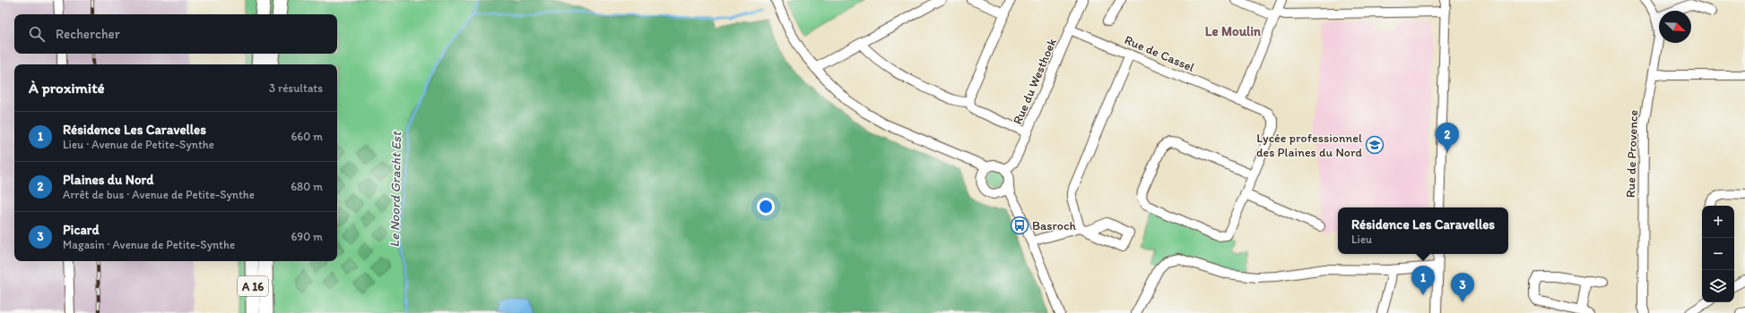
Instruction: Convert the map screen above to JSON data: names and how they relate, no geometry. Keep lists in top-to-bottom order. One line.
{"streets":{"highway":["A 16"],"street":["Rue de Cassel","Rue du Westhoek","Rue de Provence"]},"crossings":[["Rue de Cassel","Rue du Westhoek"]],"districts":["Le Moulin"],"water":["Le Noord Gracht Est"],"places":{"school or university":["Lycée professionnel des Plaines du Nord"],"bus stop":["Basroch"]},"north":"bottom right","page":{"search":"Rechercher","heading":["À proximité","3 résultats"],"list":[{"mark":"1","name":"Résidence Les Caravelles","note":"Lieu · Avenue de Petite-Synthe","value":"660 m"},{"mark":"2","name":"Plaines du Nord","note":"Arrêt de bus · Avenue de Petite-Synthe","value":"680 m"},{"mark":"3","name":"Picard","note":"Magasin · Avenue de Petite-Synthe","value":"690 m"}],"pins":["2","1","3"],"map_buttons":["+","−"],"popup":["Résidence Les Caravelles","Lieu"]}}
